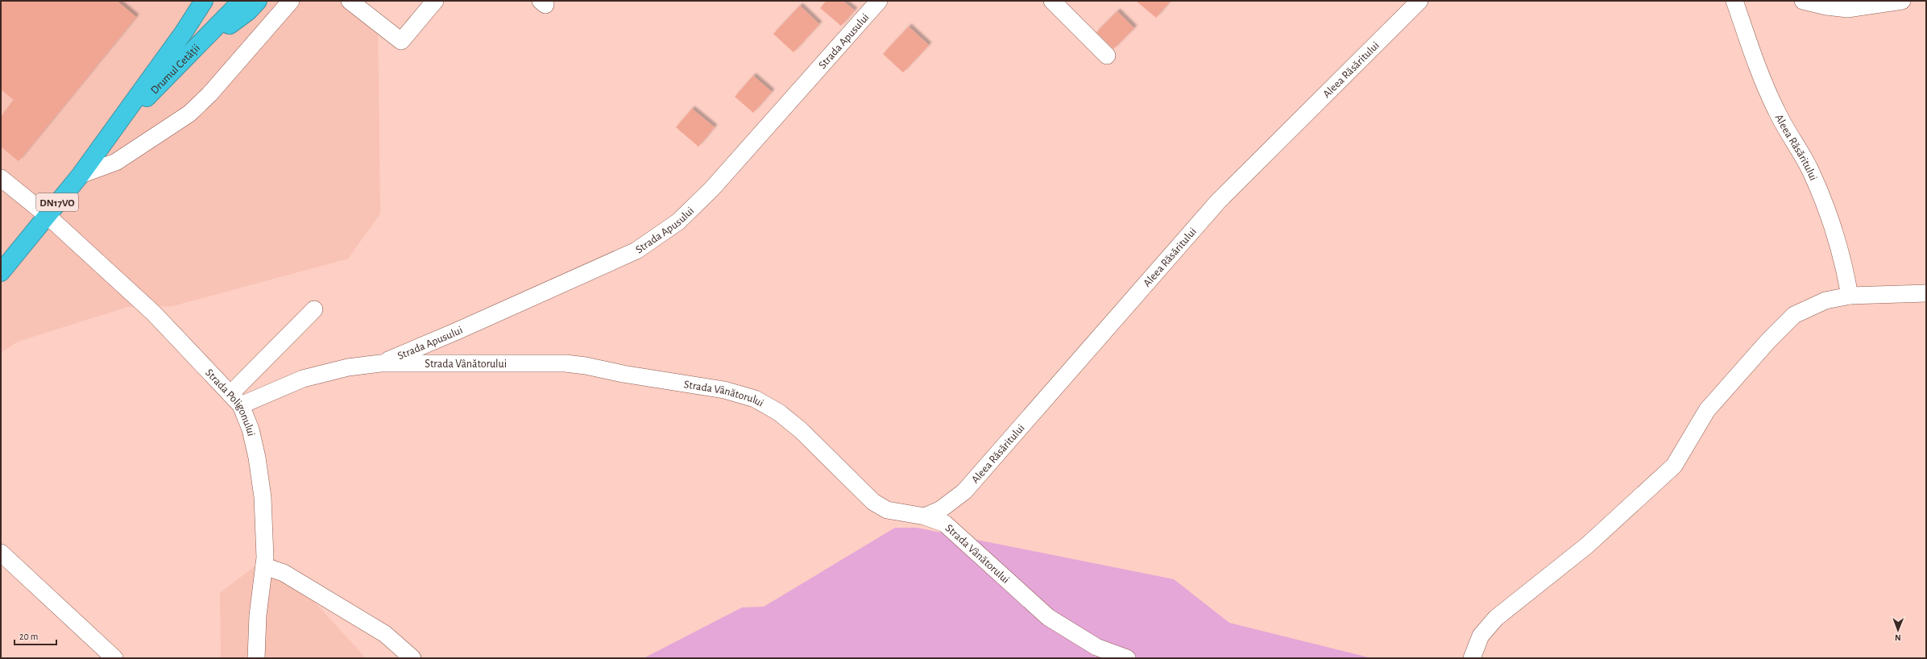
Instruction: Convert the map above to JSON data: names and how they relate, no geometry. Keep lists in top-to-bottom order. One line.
{"streets":{"highway":["Drumul Cetății","DN17VO"],"street":["Strada Apusului","Aleea Răsăritului","Strada Vânătorului","Strada Poligonului"]},"crossings":[["Strada Apusului","Strada Vânătorului"],["Drumul Cetății","Strada Poligonului"],["Aleea Răsăritului","Strada Vânătorului"],["Strada Vânătorului","Strada Poligonului"]],"scale_bar":"20 m","north":"bottom"}
